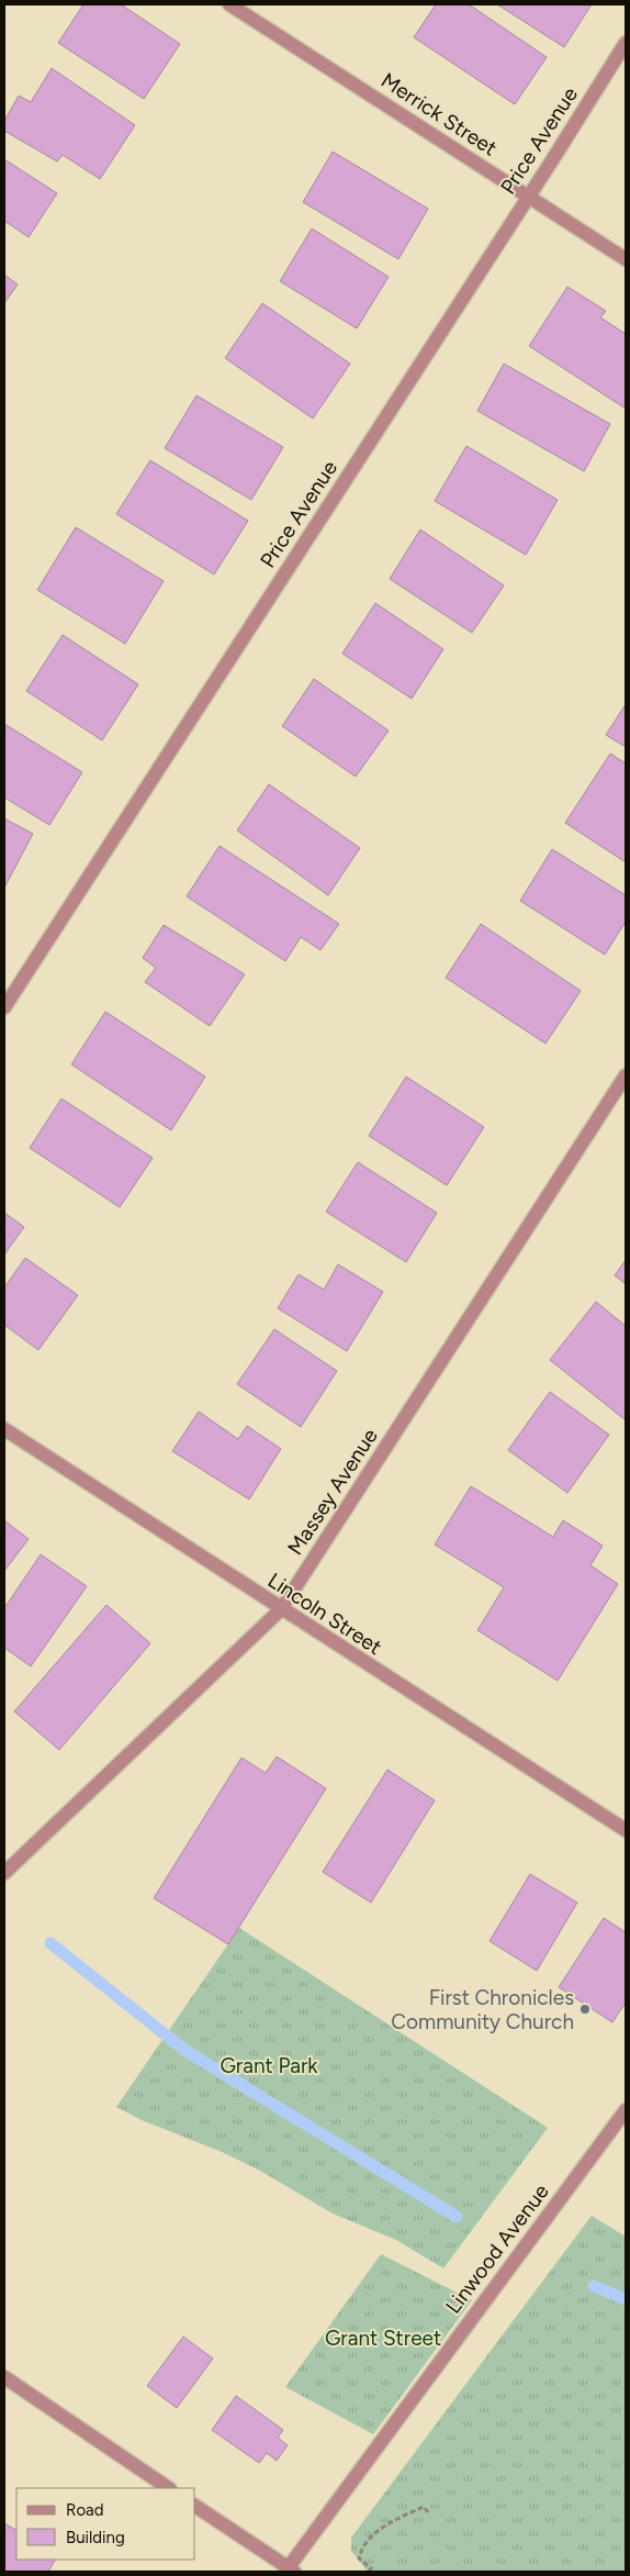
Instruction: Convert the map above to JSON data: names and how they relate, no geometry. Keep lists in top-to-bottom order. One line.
{"streets":{"street":["Merrick Street","Price Avenue","Massey Avenue","Lincoln Street","Linwood Avenue"]},"crossings":[["Merrick Street","Price Avenue"],["Massey Avenue","Lincoln Street"]],"parks":["Grant Park","Grant Street"],"places":["First Chronicles Community Church"],"legend":["Road","Building"]}
